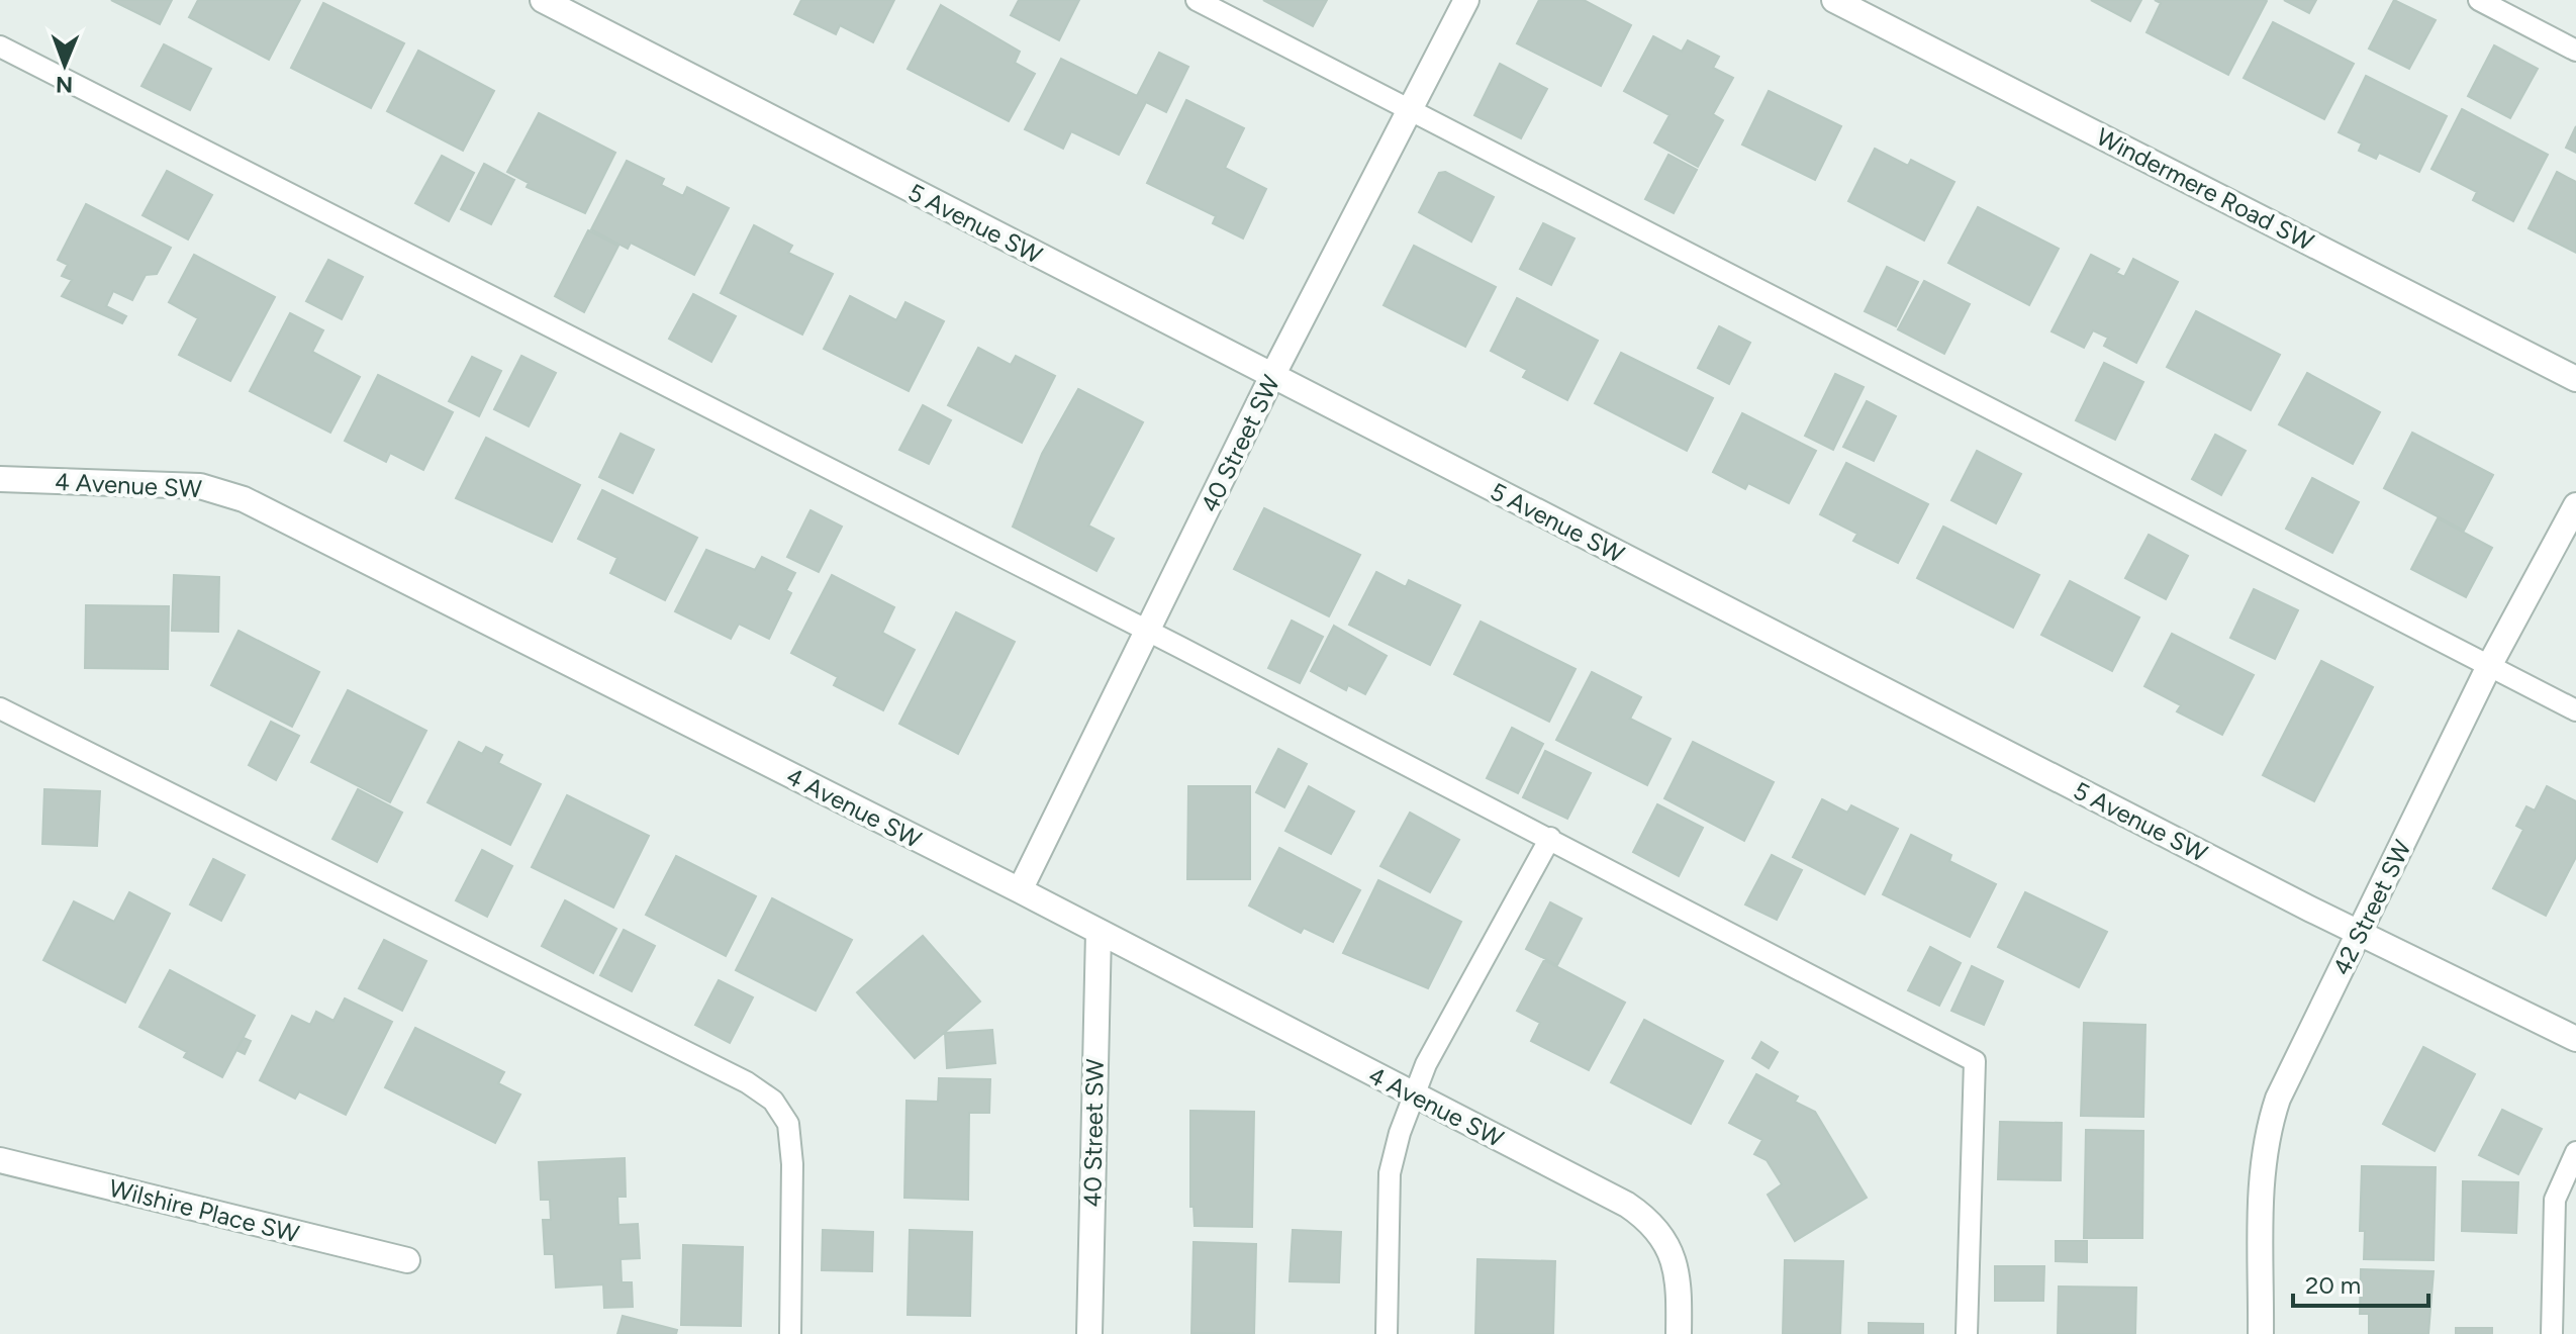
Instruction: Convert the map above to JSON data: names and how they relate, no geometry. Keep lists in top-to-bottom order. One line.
{"streets":{"street":["Windermere Road SW","5 Avenue SW","40 Street SW","4 Avenue SW","42 Street SW","Wilshire Place SW"]},"crossings":[["5 Avenue SW","40 Street SW"],["5 Avenue SW","42 Street SW"],["40 Street SW","4 Avenue SW"]],"scale_bar":"20 m","north":"bottom"}
